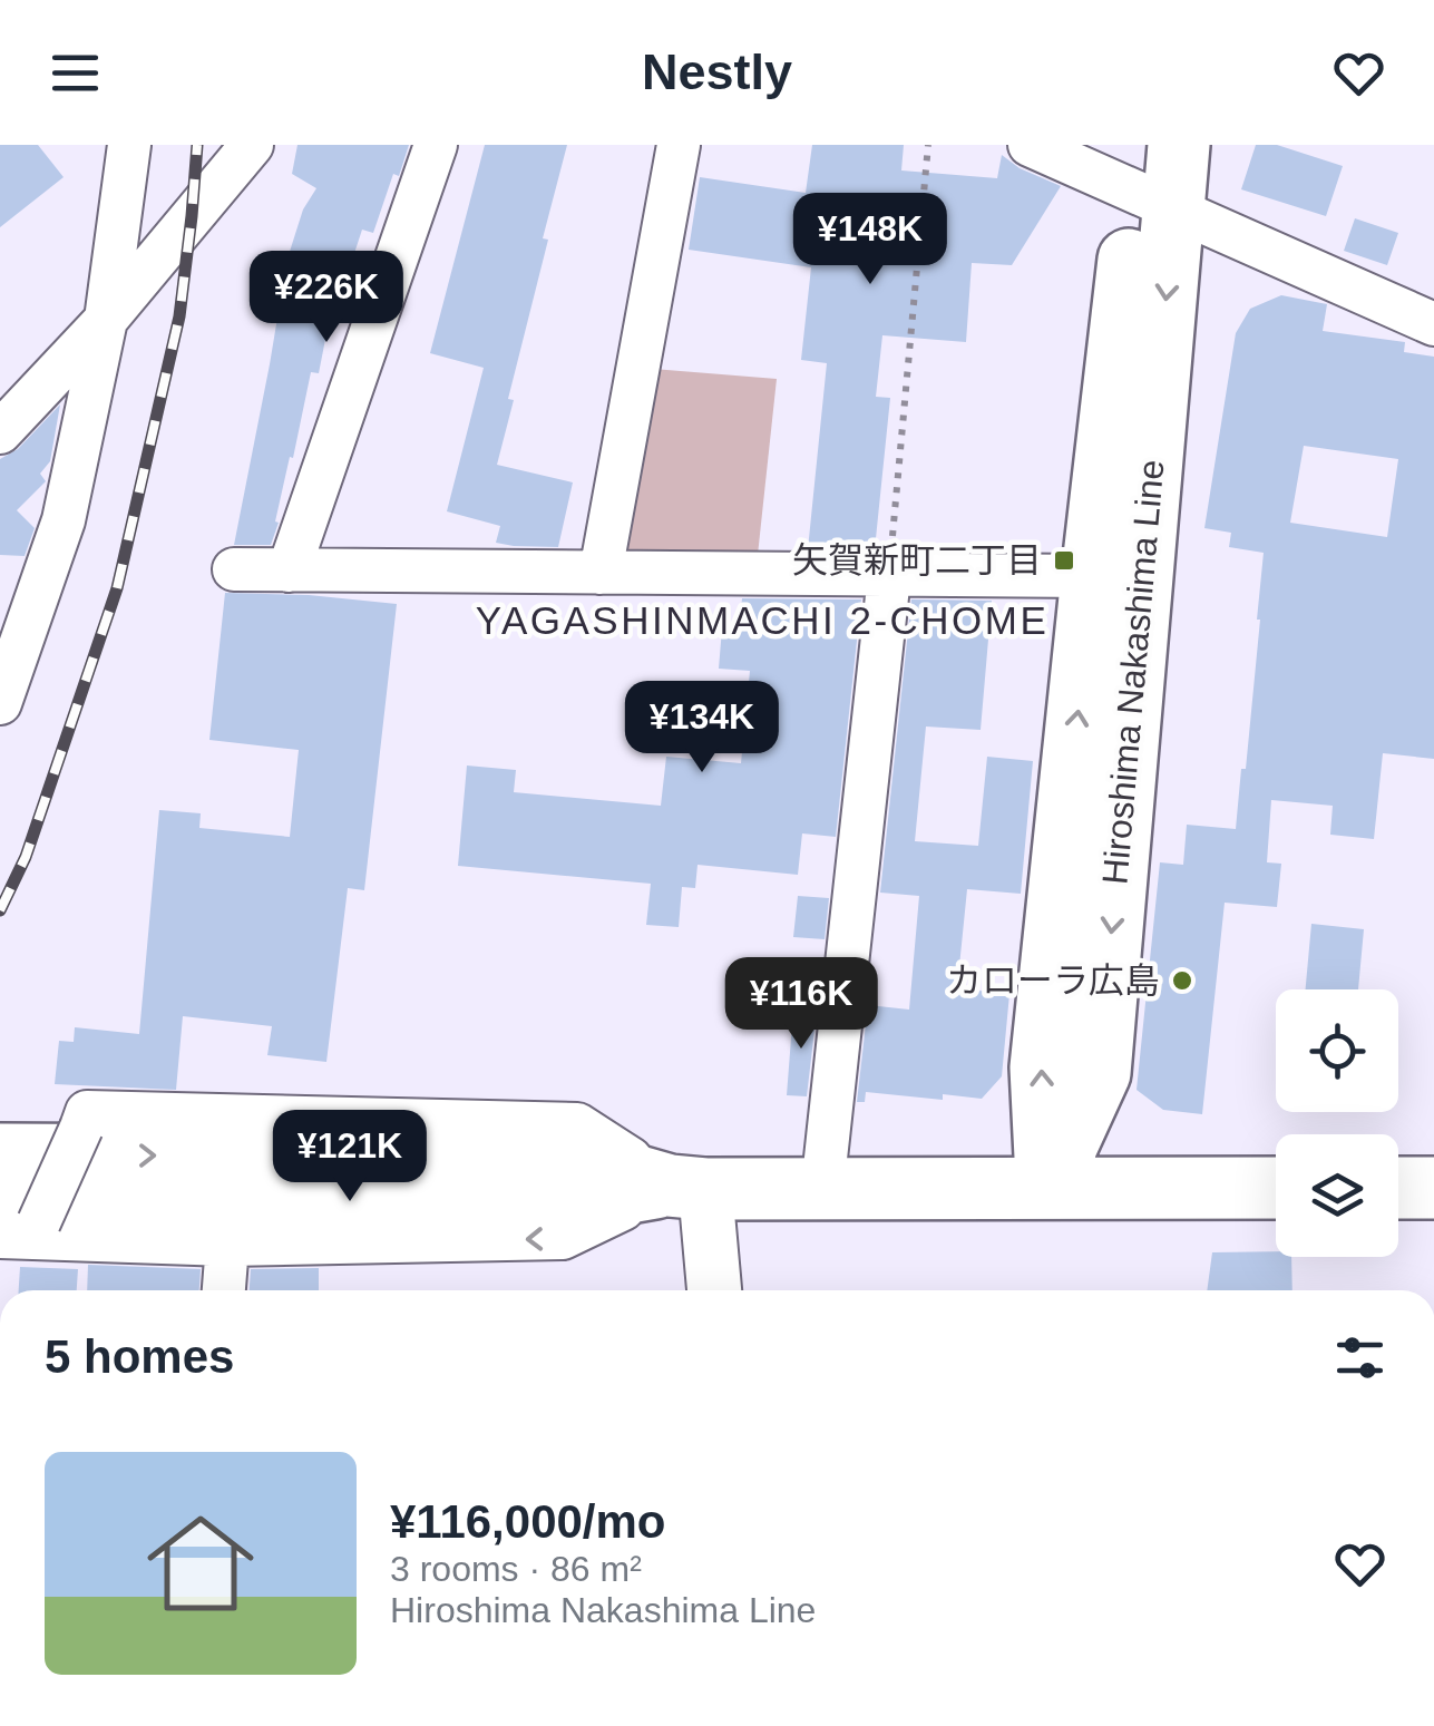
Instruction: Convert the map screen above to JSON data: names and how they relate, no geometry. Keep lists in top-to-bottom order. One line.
{"streets":{"main road":["Hiroshima Nakashima Line"]},"districts":["YAGASHINMACHI 2-CHOME"],"places":{"transit":["矢賀新町二丁目"],"other":["カローラ広島"]},"page":{"header":"Nestly","price":["¥148K","¥226K","¥134K","¥116K","¥121K"],"heading":"5 homes","list":[{"name":"¥116,000/mo","note":"3 rooms · 86 m² · Hiroshima Nakashima Line"}]}}
